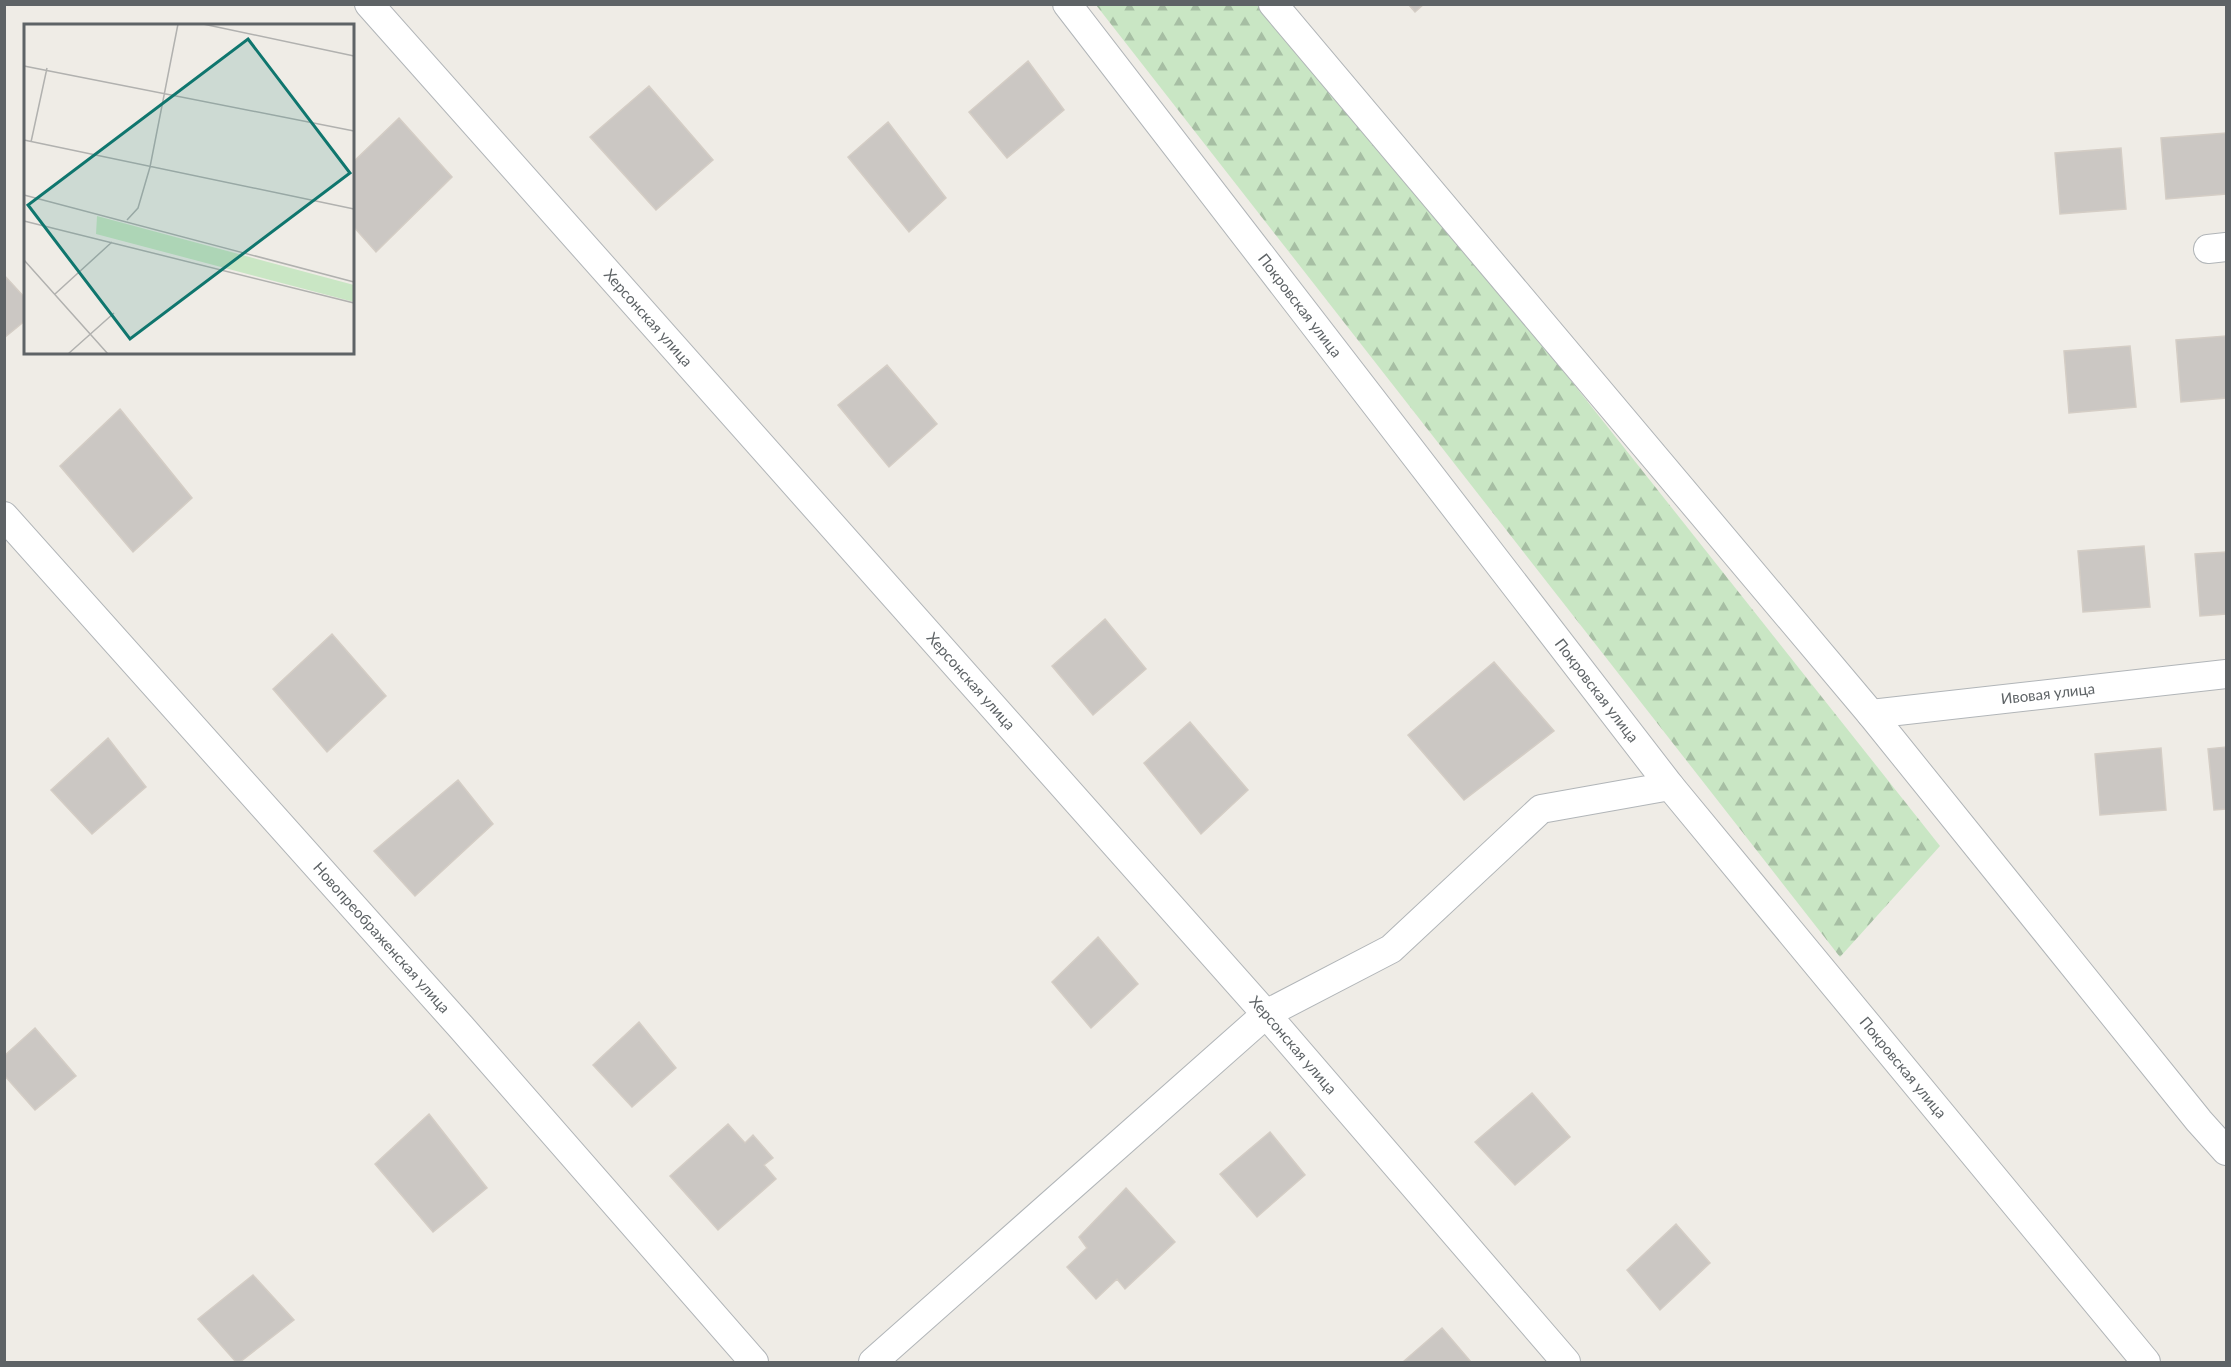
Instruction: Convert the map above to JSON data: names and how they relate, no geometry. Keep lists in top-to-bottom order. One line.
{"streets":{"street":["Покровская улица","Херсонская улица","Ивовая улица","Новопреображенская улица"]}}
